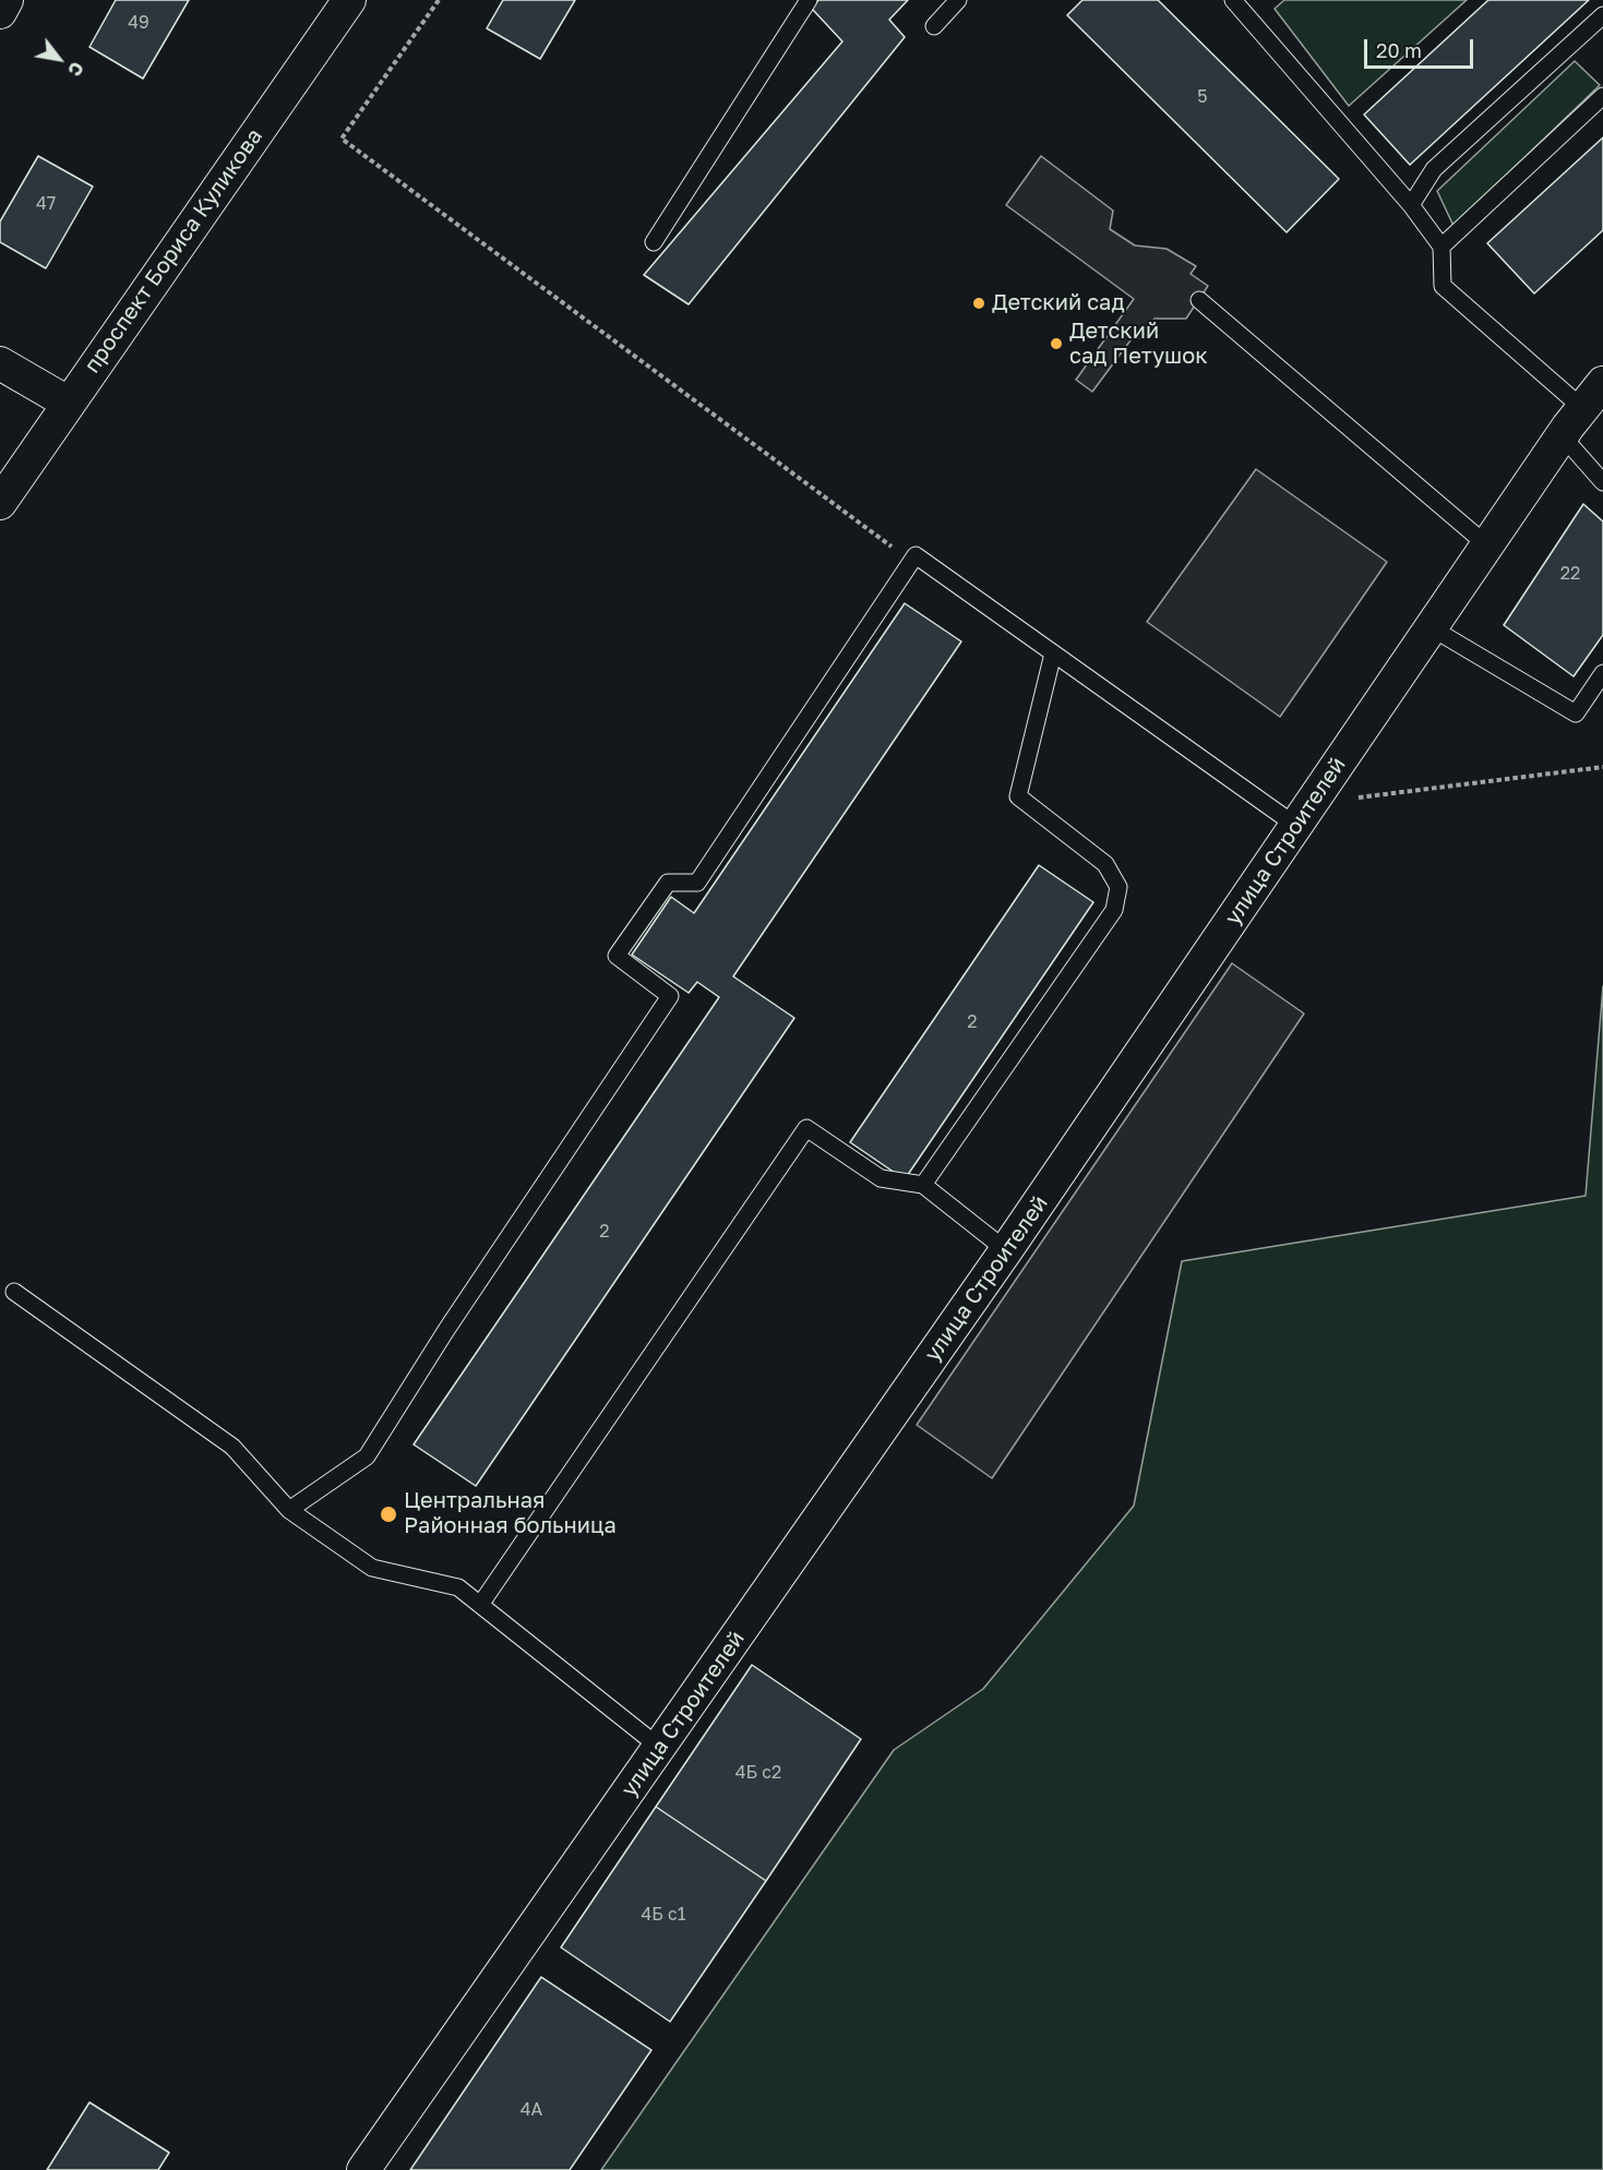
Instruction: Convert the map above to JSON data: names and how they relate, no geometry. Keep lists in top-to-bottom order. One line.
{"streets":{"street":["проспект Бориса Куликова","улица Строителей"]},"places":["Детский сад","Детский сад Петушок","Центральная Районная больница"],"house_numbers":["49","5","47","22","2","2","4Б с2","4Б с1","4А"],"scale_bar":"20 m","north":"bottom right"}
